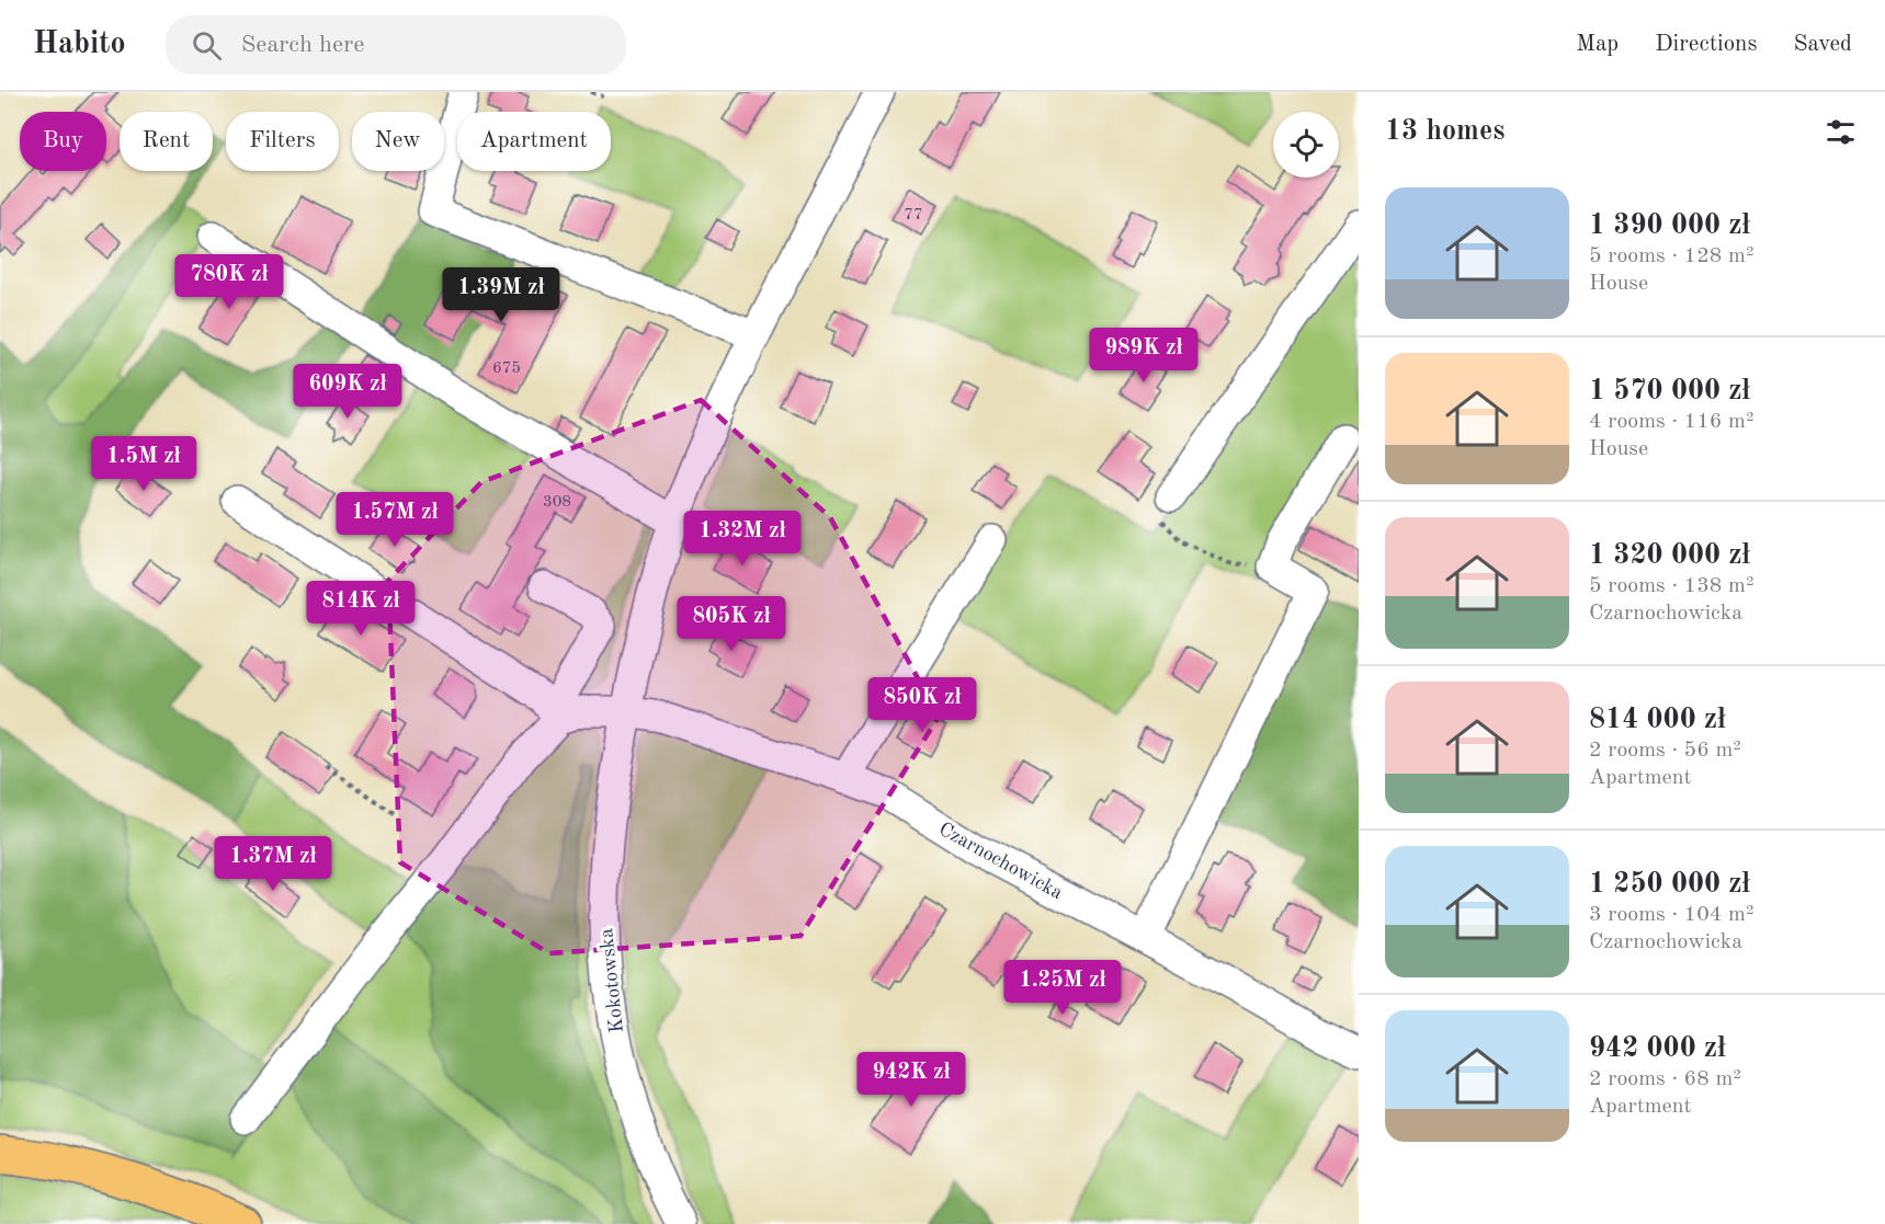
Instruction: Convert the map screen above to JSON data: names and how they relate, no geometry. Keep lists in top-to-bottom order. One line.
{"streets":{"street":["Czarnochowicka","Kokotowska"]},"crossings":[["Czarnochowicka","Kokotowska"]],"house_numbers":["77","675","308"],"page":{"header":"Habito","search":"Search here","nav":["Map","Directions","Saved"],"heading":"13 homes","chip":["Buy","Rent","Filters","New","Apartment"],"list":[{"name":"1 390 000 zł","note":"5 rooms · 128 m² · House"},{"name":"1 570 000 zł","note":"4 rooms · 116 m² · House"},{"name":"1 320 000 zł","note":"5 rooms · 138 m² · Czarnochowicka"},{"name":"814 000 zł","note":"2 rooms · 56 m² · Apartment"},{"name":"1 250 000 zł","note":"3 rooms · 104 m² · Czarnochowicka"},{"name":"942 000 zł","note":"2 rooms · 68 m² · Apartment"}],"price":["780K zł","1.39M zł","989K zł","609K zł","1.5M zł","1.57M zł","1.32M zł","814K zł","805K zł","850K zł","1.37M zł","1.25M zł","942K zł"]}}
